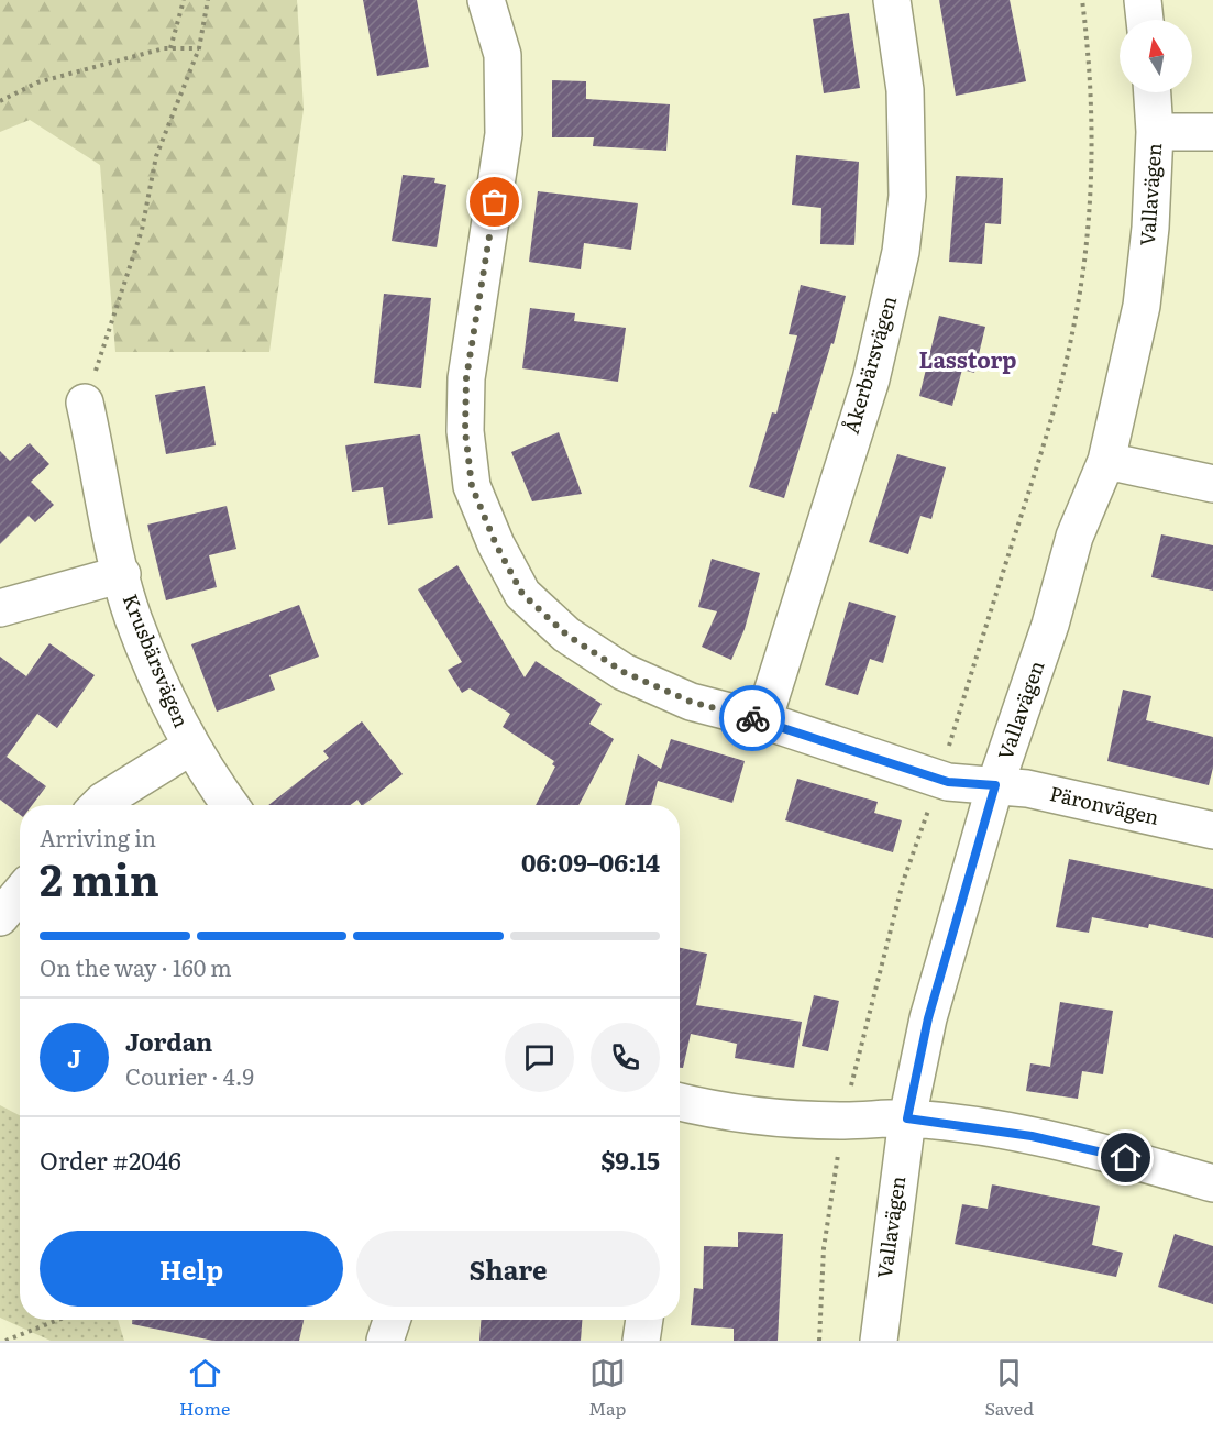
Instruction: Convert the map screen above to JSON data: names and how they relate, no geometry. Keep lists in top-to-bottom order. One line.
{"streets":{"street":["Vallavägen","Åkerbärsvägen","Krusbärsvägen","Päronvägen"]},"crossings":[["Vallavägen","Päronvägen"],["Åkerbärsvägen","Päronvägen"]],"districts":["Lasstorp"],"north":"top","page":{"heading":["2 min","Arriving in","06:09–06:14"],"panel":["Jordan","Courier · 4.9","Order #2046","$9.15"],"bar":"On the way · 160 m","round":"J","buttons":["Help","Share"],"tabs":["Home","Map","Saved"]}}
